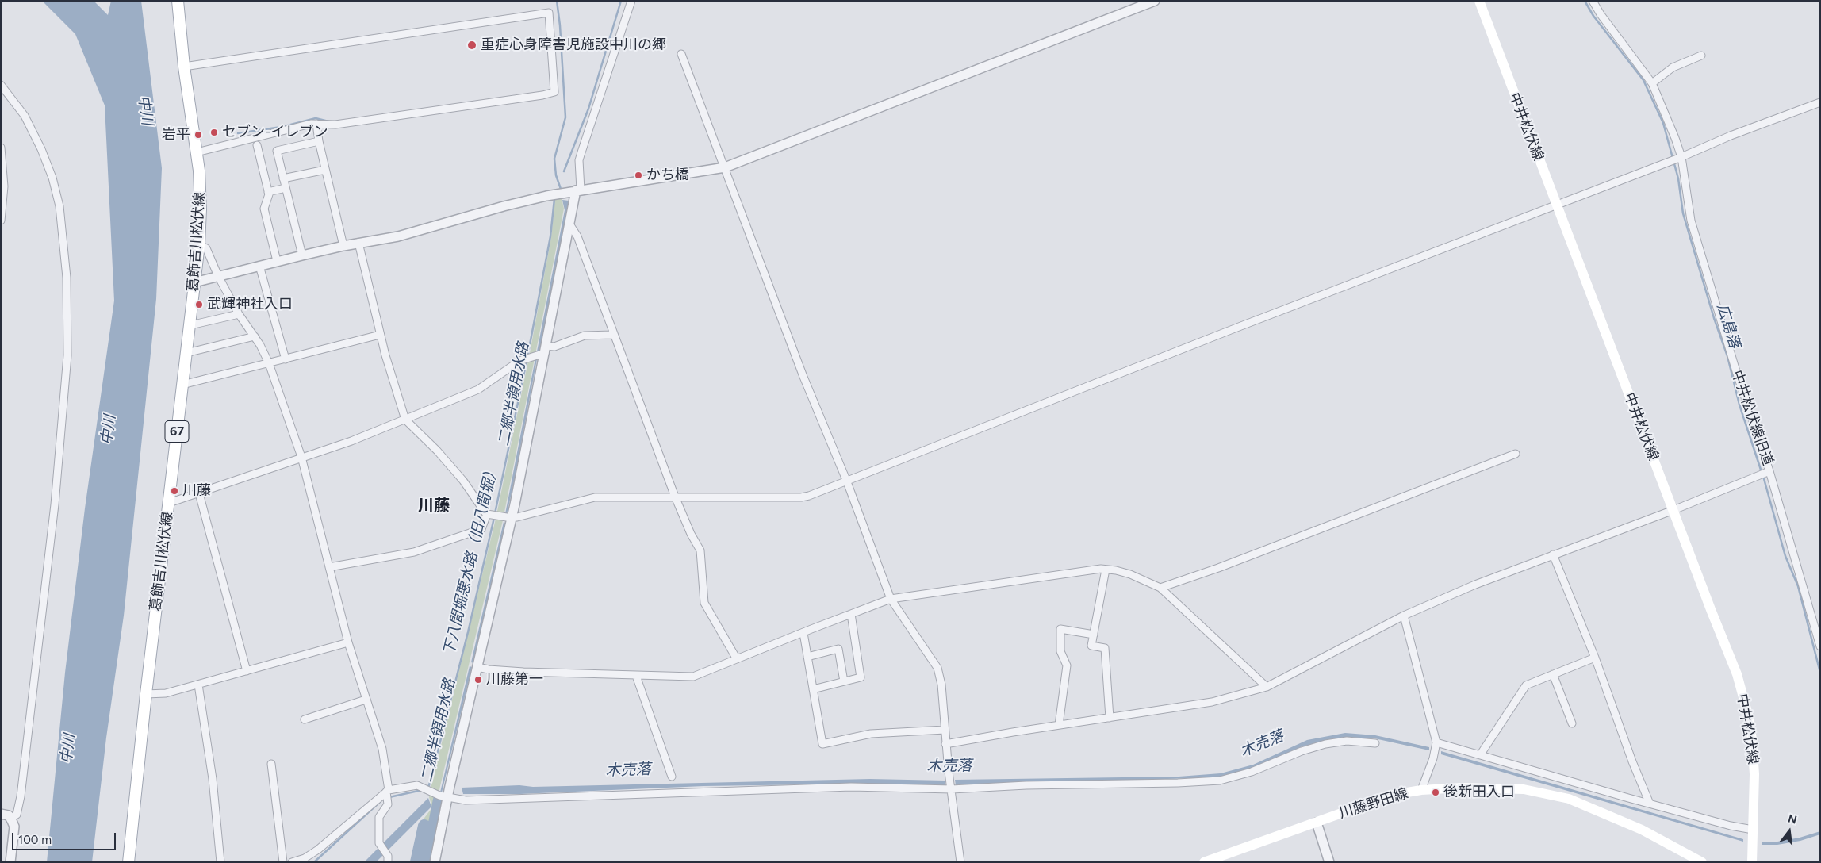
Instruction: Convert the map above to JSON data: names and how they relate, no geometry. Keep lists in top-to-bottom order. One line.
{"streets":{"main road":["中井松伏線","葛飾吉川松伏線","67","川藤野田線"],"street":["中井松伏線旧道"]},"districts":["川藤"],"water":["中川","広島落","二郷半領用水路","下八間堀悪水路（旧八間堀）","木売落"],"places":["重症心身障害児施設中川の郷","セブン-イレブン","岩平","かち橋","武輝神社入口","川藤","川藤第一","後新田入口"],"scale_bar":"100 m","north":"top"}
